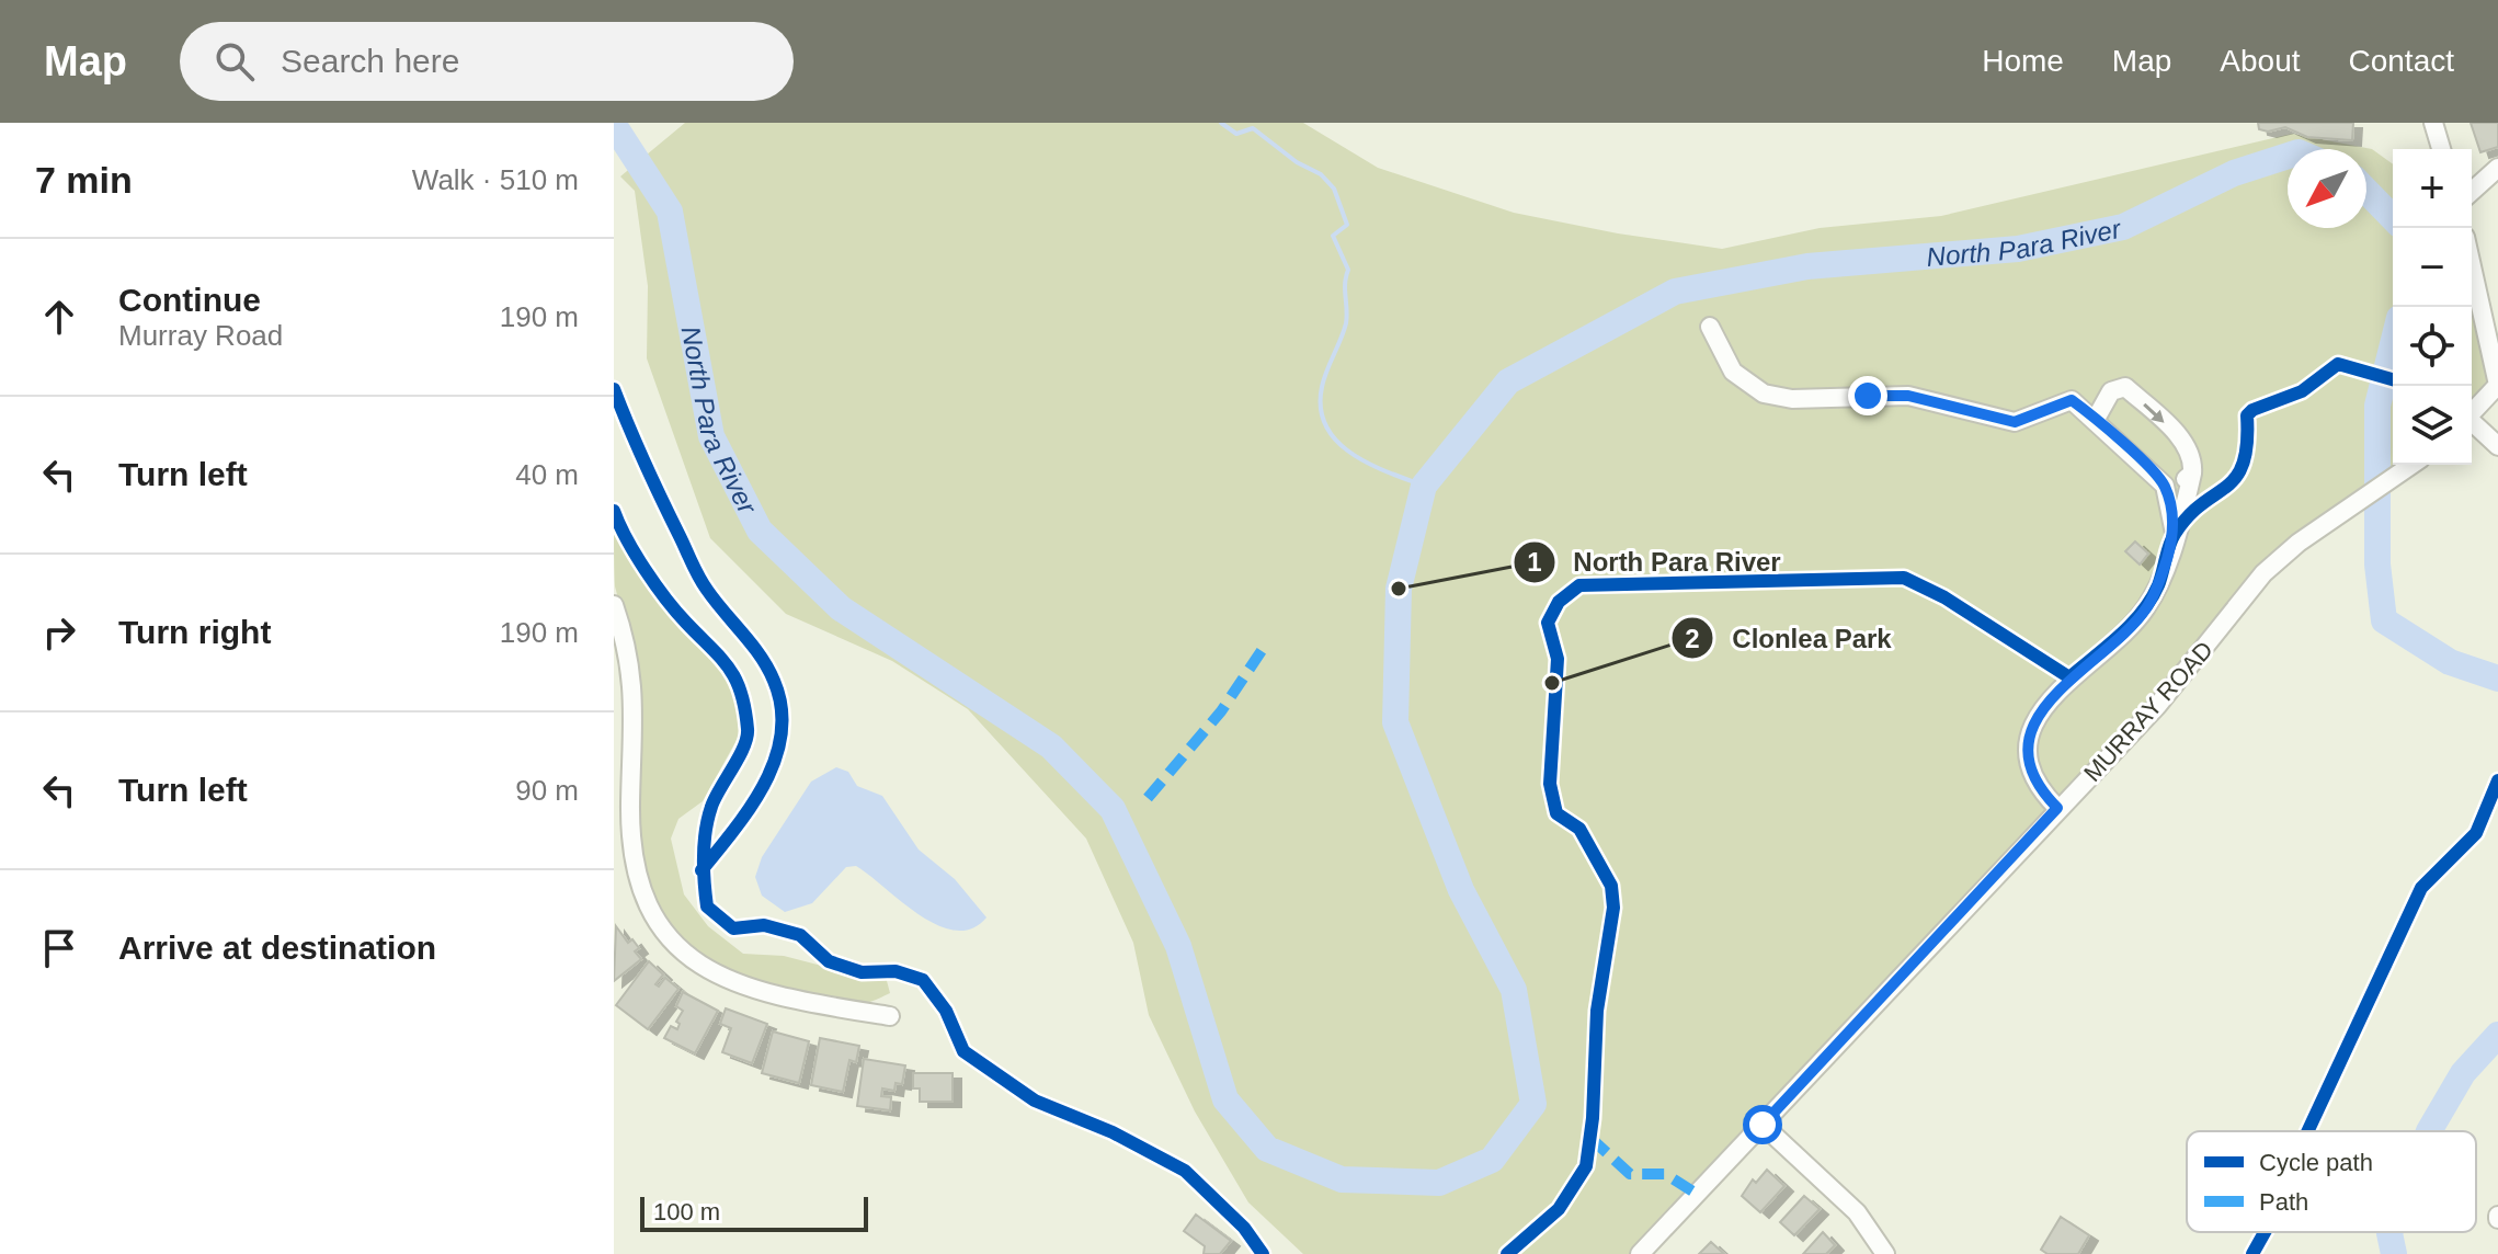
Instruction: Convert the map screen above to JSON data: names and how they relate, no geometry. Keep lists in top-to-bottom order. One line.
{"streets":{"street":["MURRAY ROAD"]},"water":["North Para River"],"places":["North Para River","Clonlea Park"],"legend":["Cycle path","Path"],"scale_bar":"100 m","north":"bottom left","page":{"header":"Map","search":"Search here","nav":["Home","Map","About","Contact"],"heading":["7 min","Walk · 510 m"],"map_buttons":["+","−"],"list":[["Continue","Murray Road","190 m"],["Turn left","40 m"],["Turn right","190 m"],["Turn left","90 m"],"Arrive at destination"],"scale":"100 m"}}
